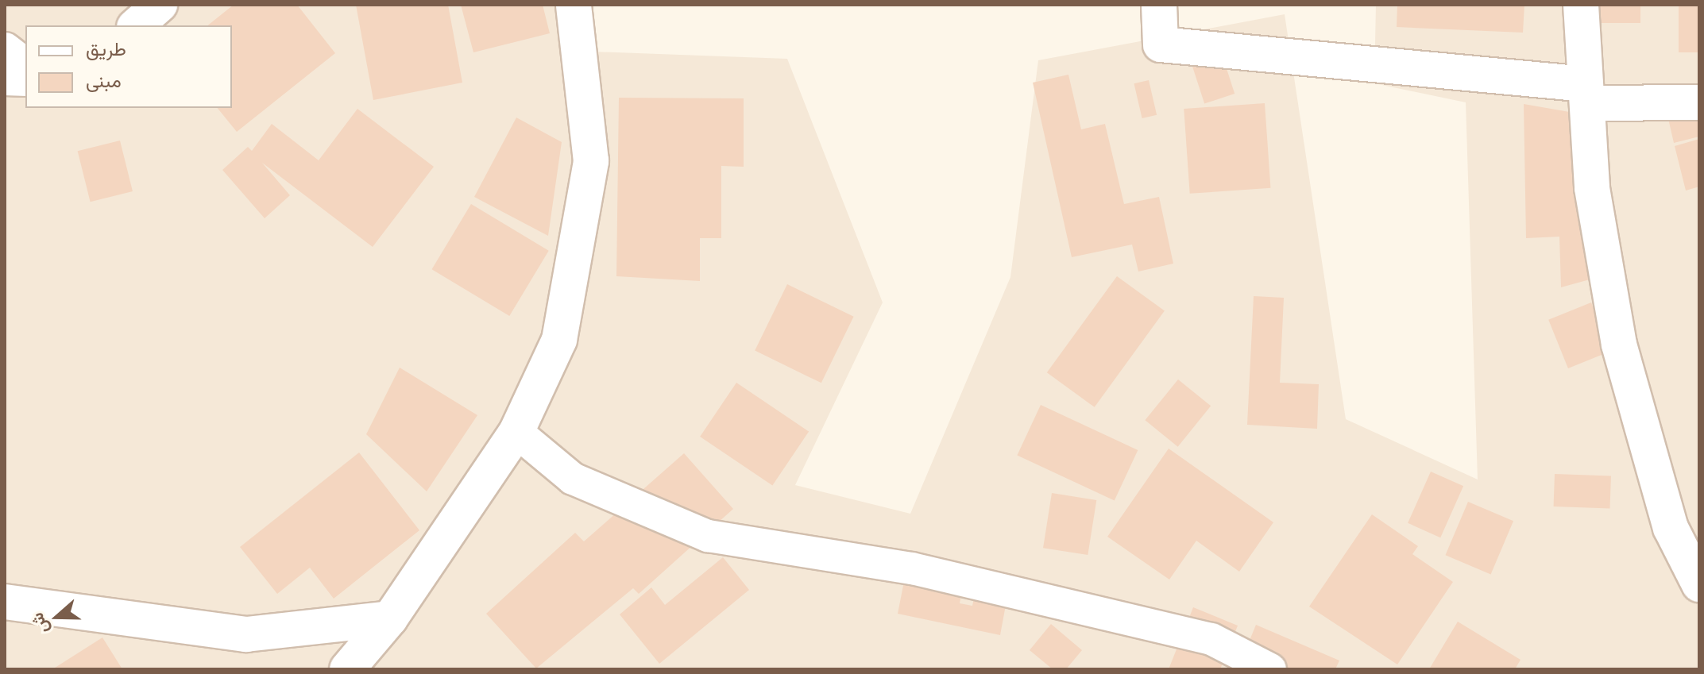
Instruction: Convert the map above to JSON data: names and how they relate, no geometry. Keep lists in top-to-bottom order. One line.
{"legend":["طريق","مبنى"],"north":"left"}
